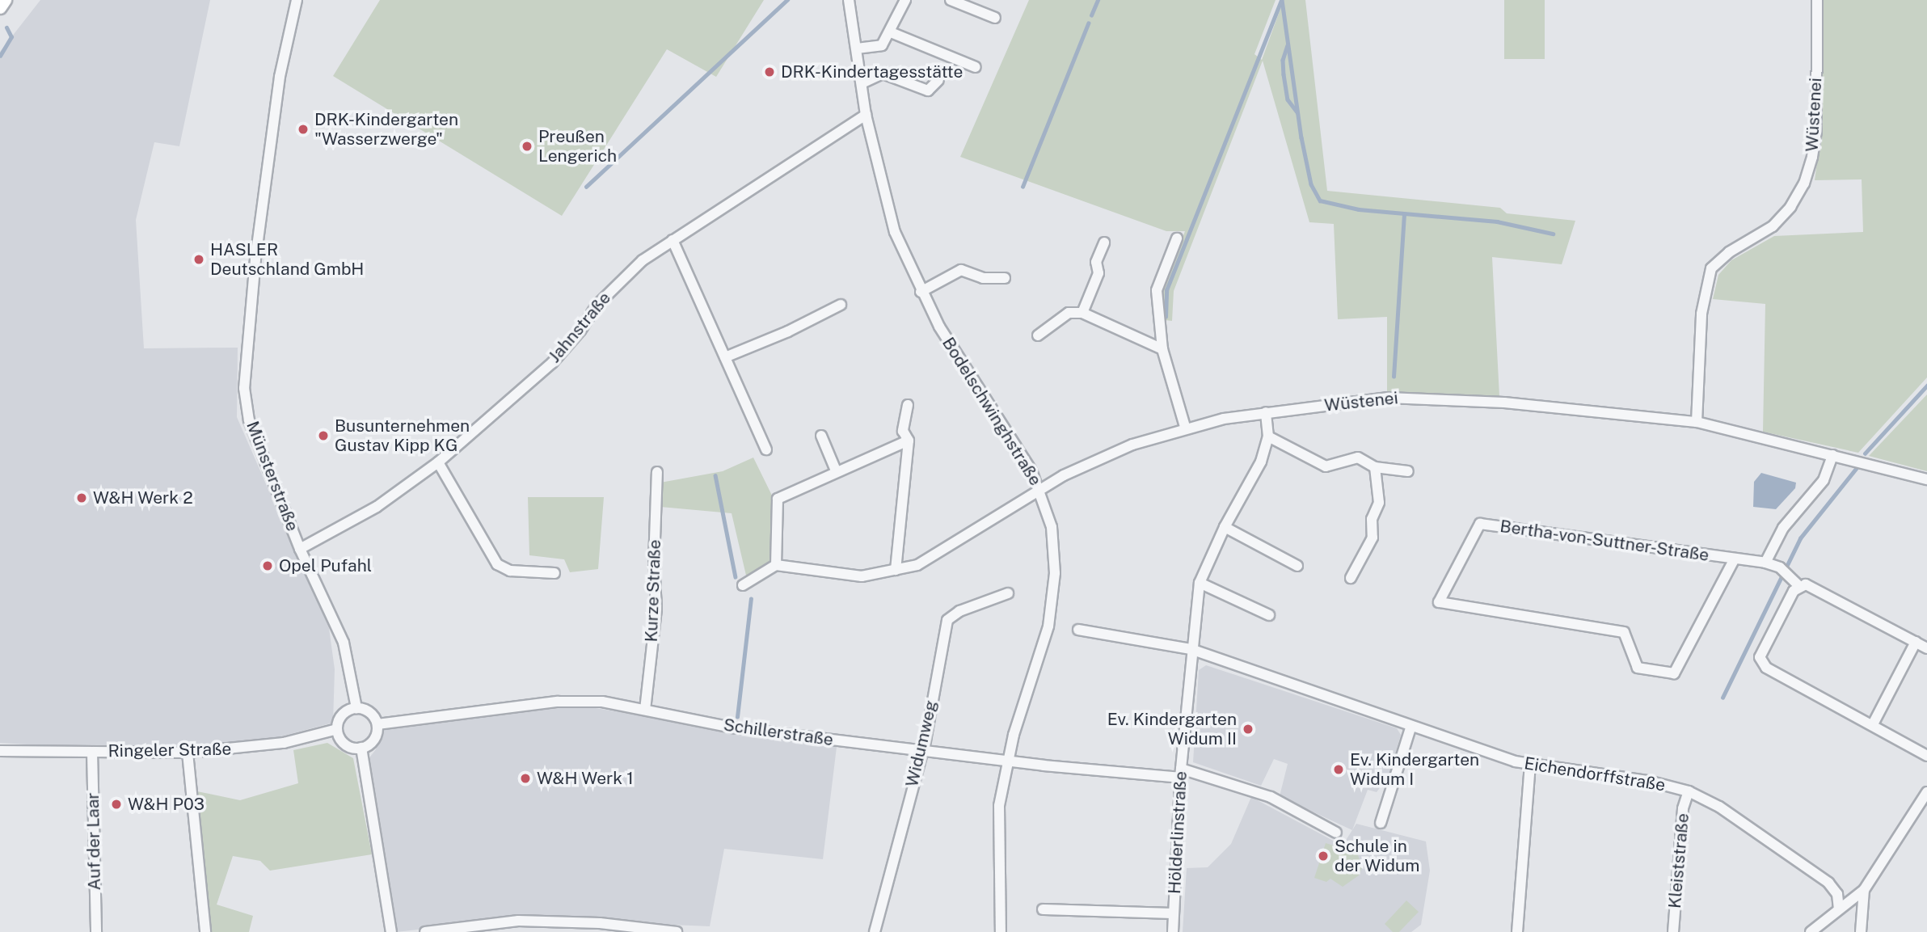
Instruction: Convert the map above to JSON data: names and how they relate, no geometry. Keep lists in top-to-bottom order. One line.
{"streets":{"street":["Wüstenei","Jahnstraße","Bodelschwinghstraße","Münsterstraße","Bertha-von-Suttner-Straße","Kurze Straße","Schillerstraße","Widumweg","Ringeler Straße","Eichendorffstraße","Hölderlinstraße","Auf der Laar","Kleiststraße"]},"crossings":[["Wüstenei","Bodelschwinghstraße"],["Wüstenei","Hölderlinstraße"],["Jahnstraße","Bodelschwinghstraße"],["Jahnstraße","Münsterstraße"],["Bodelschwinghstraße","Schillerstraße"],["Münsterstraße","Schillerstraße"],["Münsterstraße","Ringeler Straße"],["Kurze Straße","Schillerstraße"],["Schillerstraße","Widumweg"],["Schillerstraße","Ringeler Straße"],["Schillerstraße","Hölderlinstraße"],["Ringeler Straße","Auf der Laar"],["Eichendorffstraße","Hölderlinstraße"],["Eichendorffstraße","Kleiststraße"]],"places":["DRK-Kindertagesstätte","DRK-Kindergarten \"Wasserzwerge\"","Preußen Lengerich","HASLER Deutschland GmbH","Busunternehmen Gustav Kipp KG","W&H Werk 2","Opel Pufahl","Ev. Kindergarten Widum II","Ev. Kindergarten Widum I","W&H Werk 1","W&H P03","Schule in der Widum"]}
